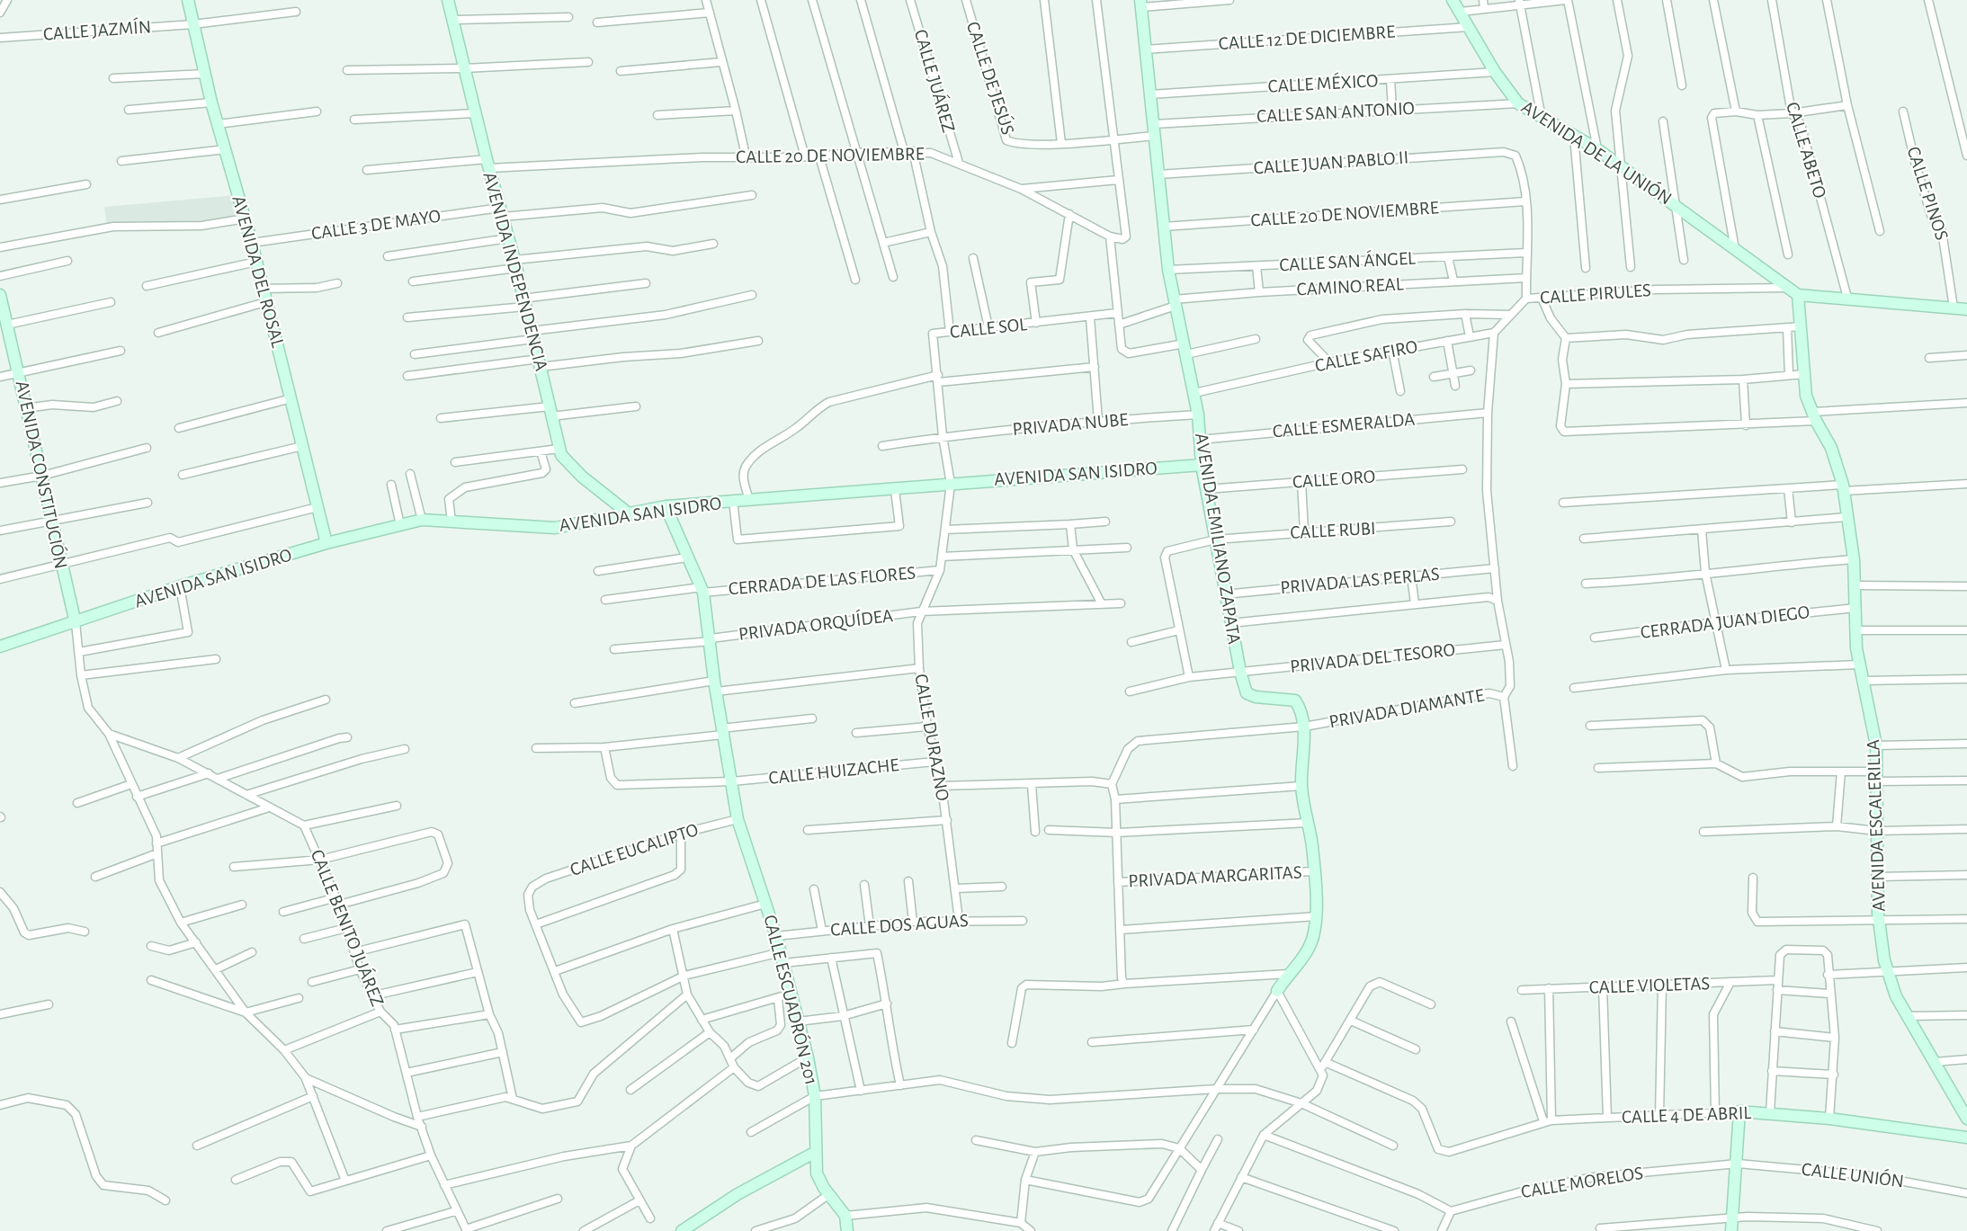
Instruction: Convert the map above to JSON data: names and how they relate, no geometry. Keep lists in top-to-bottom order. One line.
{"streets":{"main road":["AVENIDA DE LA UNIÓN","AVENIDA DEL ROSAL","AVENIDA INDEPENDENCIA","AVENIDA SAN ISIDRO","AVENIDA CONSTITUCIÓN","AVENIDA EMILIANO ZAPATA","AVENIDA ESCALERILLA","CALLE ESCUADRÓN 201","CALLE 4 DE ABRIL"],"street":["CALLE JAZMÍN","CALLE 12 DE DICIEMBRE","CALLE DE JESÚS","CALLE JUÁREZ","CALLE MÉXICO","CALLE SAN ANTONIO","CALLE ABETO","CALLE 20 DE NOVIEMBRE","CALLE JUAN PABLO II","CALLE PINOS","CALLE 3 DE MAYO","CALLE SAN ÁNGEL","CAMINO REAL","CALLE PIRULES","CALLE SOL","CALLE SAFIRO","PRIVADA NUBE","CALLE ESMERALDA","CALLE ORO","CALLE RUBI","CERRADA DE LAS FLORES","PRIVADA LAS PERLAS","CERRADA JUAN DIEGO","PRIVADA ORQUÍDEA","PRIVADA DEL TESORO","PRIVADA DIAMANTE","CALLE DURAZNO","CALLE HUIZACHE","CALLE EUCALIPTO","PRIVADA MARGARITAS","CALLE DOS AGUAS","CALLE BENITO JUÁREZ","CALLE VIOLETAS","CALLE UNIÓN","CALLE MORELOS"]},"crossings":[["CALLE JAZMÍN","AVENIDA DEL ROSAL"],["CALLE 12 DE DICIEMBRE","AVENIDA DE LA UNIÓN"],["CALLE 12 DE DICIEMBRE","AVENIDA EMILIANO ZAPATA"],["CALLE DE JESÚS","AVENIDA EMILIANO ZAPATA"],["CALLE JUÁREZ","CALLE 20 DE NOVIEMBRE"],["CALLE MÉXICO","AVENIDA DE LA UNIÓN"],["CALLE MÉXICO","AVENIDA EMILIANO ZAPATA"],["CALLE SAN ANTONIO","AVENIDA DE LA UNIÓN"],["CALLE SAN ANTONIO","AVENIDA EMILIANO ZAPATA"],["AVENIDA DE LA UNIÓN","CALLE PIRULES"],["AVENIDA DE LA UNIÓN","AVENIDA ESCALERILLA"],["CALLE 20 DE NOVIEMBRE","AVENIDA INDEPENDENCIA"],["CALLE 20 DE NOVIEMBRE","CALLE PIRULES"],["CALLE 20 DE NOVIEMBRE","CALLE SOL"],["CALLE 20 DE NOVIEMBRE","AVENIDA EMILIANO ZAPATA"],["CALLE JUAN PABLO II","CALLE PIRULES"],["CALLE JUAN PABLO II","AVENIDA EMILIANO ZAPATA"],["CALLE 3 DE MAYO","AVENIDA DEL ROSAL"],["CALLE 3 DE MAYO","AVENIDA INDEPENDENCIA"],["CALLE SAN ÁNGEL","CALLE PIRULES"],["CALLE SAN ÁNGEL","AVENIDA EMILIANO ZAPATA"],["AVENIDA DEL ROSAL","AVENIDA SAN ISIDRO"],["AVENIDA INDEPENDENCIA","AVENIDA SAN ISIDRO"],["CAMINO REAL","CALLE PIRULES"],["CAMINO REAL","AVENIDA EMILIANO ZAPATA"],["CALLE SOL","CALLE DURAZNO"],["CALLE SAFIRO","AVENIDA EMILIANO ZAPATA"],["PRIVADA NUBE","AVENIDA EMILIANO ZAPATA"],["PRIVADA NUBE","CALLE DURAZNO"],["CALLE ESMERALDA","AVENIDA EMILIANO ZAPATA"],["AVENIDA SAN ISIDRO","AVENIDA CONSTITUCIÓN"],["AVENIDA SAN ISIDRO","AVENIDA EMILIANO ZAPATA"],["AVENIDA SAN ISIDRO","CALLE DURAZNO"],["AVENIDA SAN ISIDRO","CALLE ESCUADRÓN 201"],["CALLE ORO","AVENIDA EMILIANO ZAPATA"],["CALLE RUBI","AVENIDA EMILIANO ZAPATA"],["AVENIDA EMILIANO ZAPATA","PRIVADA LAS PERLAS"],["AVENIDA EMILIANO ZAPATA","PRIVADA DEL TESORO"],["AVENIDA EMILIANO ZAPATA","PRIVADA DIAMANTE"],["AVENIDA EMILIANO ZAPATA","PRIVADA MARGARITAS"],["CERRADA DE LAS FLORES","CALLE DURAZNO"],["CERRADA DE LAS FLORES","CALLE ESCUADRÓN 201"],["CERRADA JUAN DIEGO","AVENIDA ESCALERILLA"],["PRIVADA ORQUÍDEA","CALLE DURAZNO"],["PRIVADA ORQUÍDEA","CALLE ESCUADRÓN 201"],["CALLE DURAZNO","CALLE HUIZACHE"],["CALLE DURAZNO","CALLE DOS AGUAS"],["CALLE HUIZACHE","CALLE ESCUADRÓN 201"],["CALLE EUCALIPTO","CALLE ESCUADRÓN 201"],["CALLE DOS AGUAS","CALLE ESCUADRÓN 201"],["CALLE UNIÓN","CALLE MORELOS"]]}
